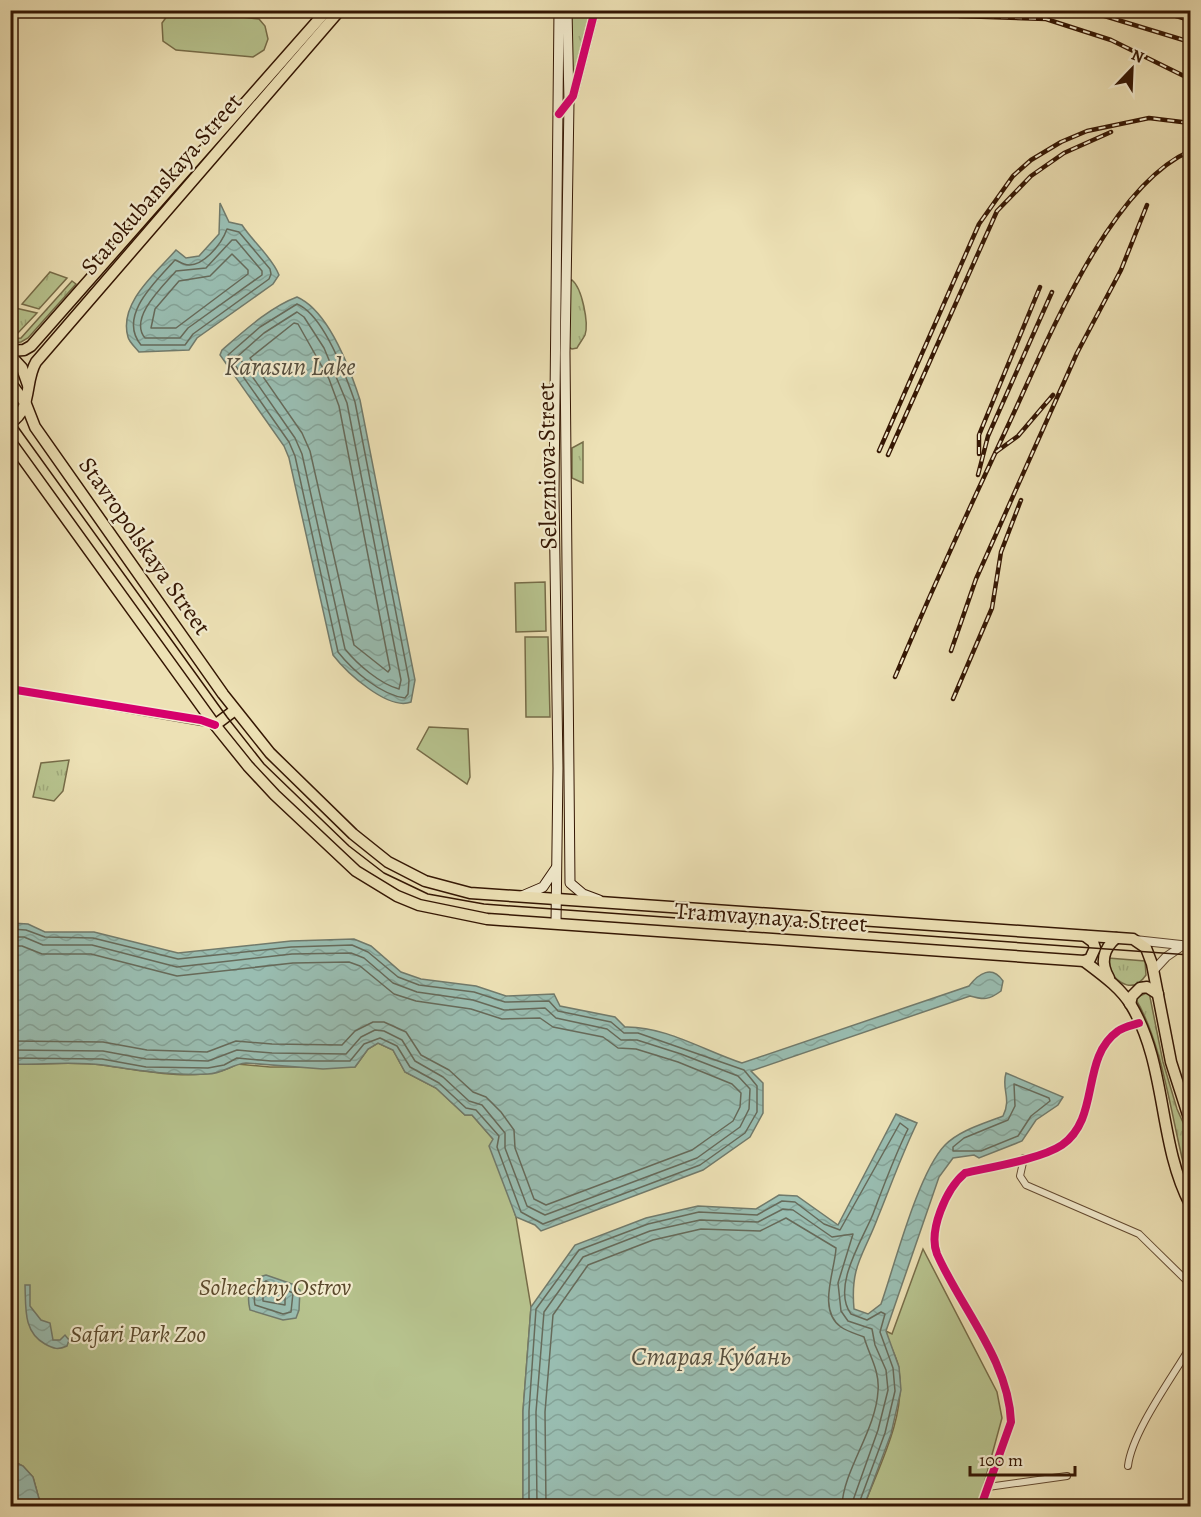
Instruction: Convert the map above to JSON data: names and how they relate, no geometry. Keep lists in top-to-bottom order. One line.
{"streets":{"main road":["Starokubanskaya Street","Selezniova Street","Stavropolskaya Street","Tramvaynaya Street"]},"crossings":[["Starokubanskaya Street","Stavropolskaya Street"],["Selezniova Street","Tramvaynaya Street"],["Stavropolskaya Street","Tramvaynaya Street"]],"water":["Karasun Lake","Старая Кубань"],"parks":["Solnechny Ostrov","Safari Park Zoo"],"scale_bar":"100 m","north":"top right"}
